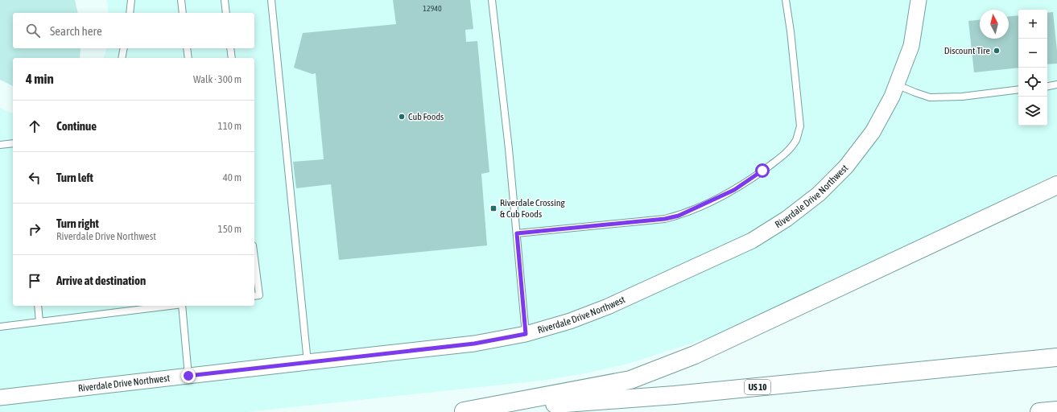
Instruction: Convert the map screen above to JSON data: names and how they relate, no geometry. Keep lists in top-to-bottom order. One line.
{"streets":{"highway":["US 10"],"street":["Riverdale Drive Northwest"]},"places":{"other":["Discount Tire","Cub Foods"],"transit":["Riverdale Crossing & Cub Foods"]},"house_numbers":["12940"],"north":"top","page":{"map_buttons":["+","−"],"search":"Search here","heading":["4 min","Walk · 300 m"],"list":[["Continue","110 m"],["Turn left","40 m"],["Turn right","Riverdale Drive Northwest","150 m"],"Arrive at destination"]}}
